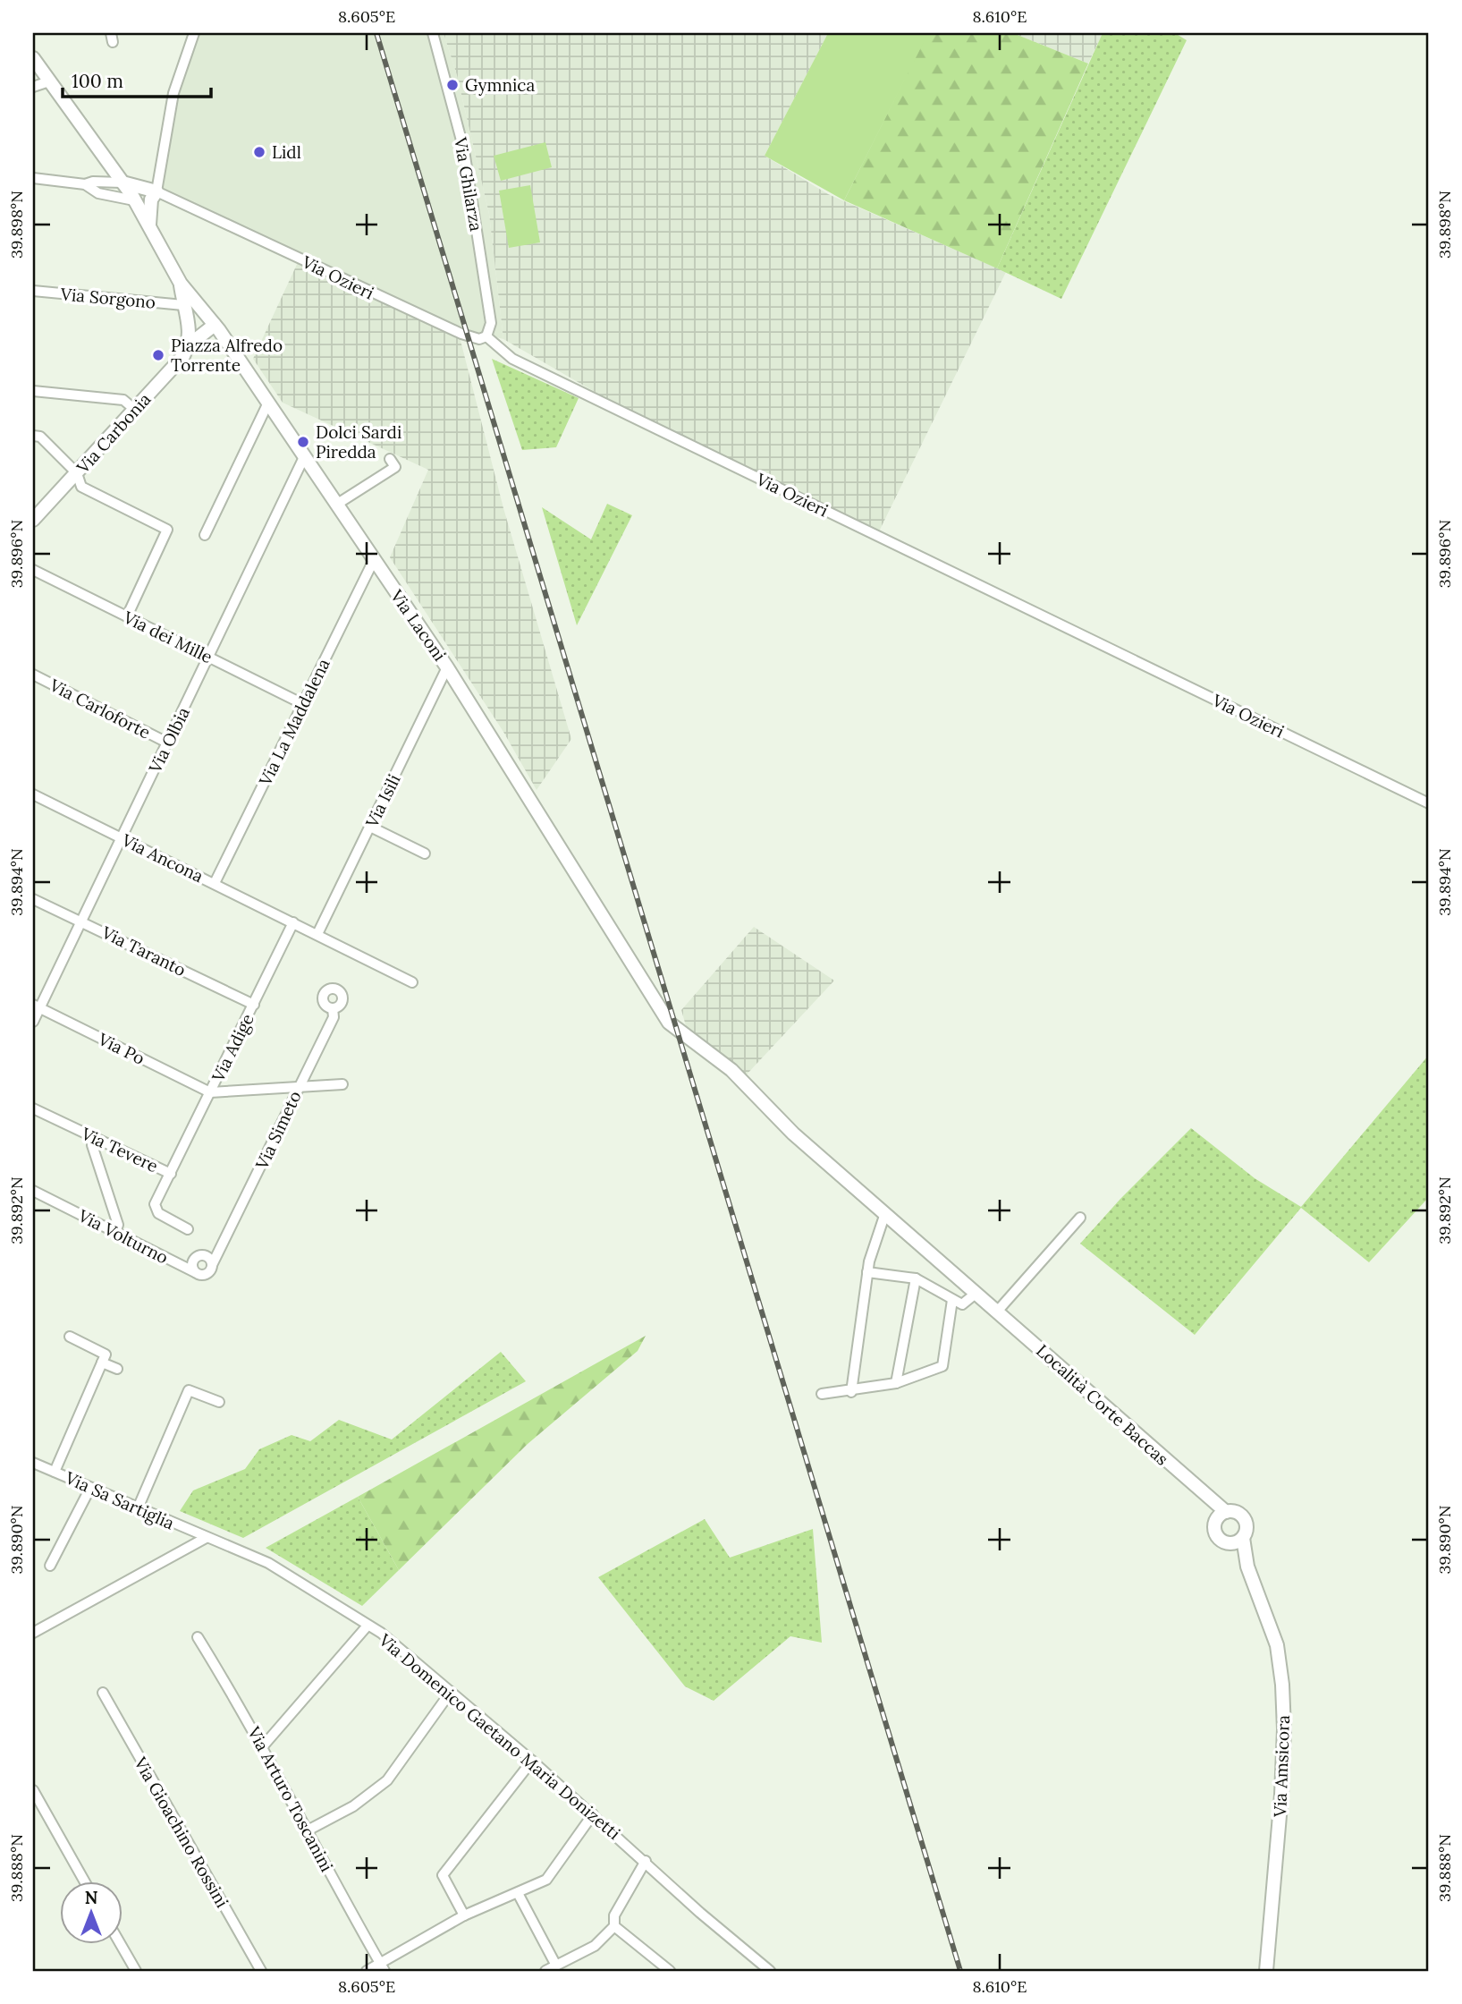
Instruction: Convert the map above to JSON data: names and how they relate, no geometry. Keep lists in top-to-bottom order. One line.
{"streets":{"street":["Via Ghilarza","Via Ozieri","Via Sorgono","Via Carbonia","Via Laconi","Via dei Mille","Via Carloforte","Via La Maddalena","Via Olbia","Via Isili","Via Ancona","Via Taranto","Via Adige","Via Po","Via Simeto","Via Tevere","Via Volturno","Località Corte Baccas","Via Sa Sartiglia","Via Domenico Gaetano Maria Donizetti","Via Amsicora","Via Arturo Toscanini","Via Gioachino Rossini"]},"crossings":[["Via Ghilarza","Via Ozieri"],["Via Ozieri","Via Laconi"],["Via Carbonia","Via Laconi"],["Via Laconi","Via La Maddalena"],["Via Laconi","Via Olbia"],["Via Laconi","Via Isili"],["Via Laconi","Località Corte Baccas"],["Via dei Mille","Via La Maddalena"],["Via dei Mille","Via Olbia"],["Via Carloforte","Via Olbia"],["Via La Maddalena","Via Ancona"],["Via Olbia","Via Ancona"],["Via Olbia","Via Taranto"],["Via Olbia","Via Po"],["Via Isili","Via Ancona"],["Via Ancona","Via Adige"],["Via Taranto","Via Adige"],["Via Adige","Via Po"],["Via Adige","Via Tevere"],["Via Simeto","Via Volturno"],["Località Corte Baccas","Via Amsicora"],["Via Sa Sartiglia","Via Domenico Gaetano Maria Donizetti"]],"places":["Gymnica","Lidl","Piazza Alfredo Torrente","Dolci Sardi Piredda"],"scale_bar":"100 m","north":"top","coordinates":["8.605°E","8.610°E","39.898°N","39.896°N","39.894°N","39.892°N","39.890°N","39.888°N"]}
